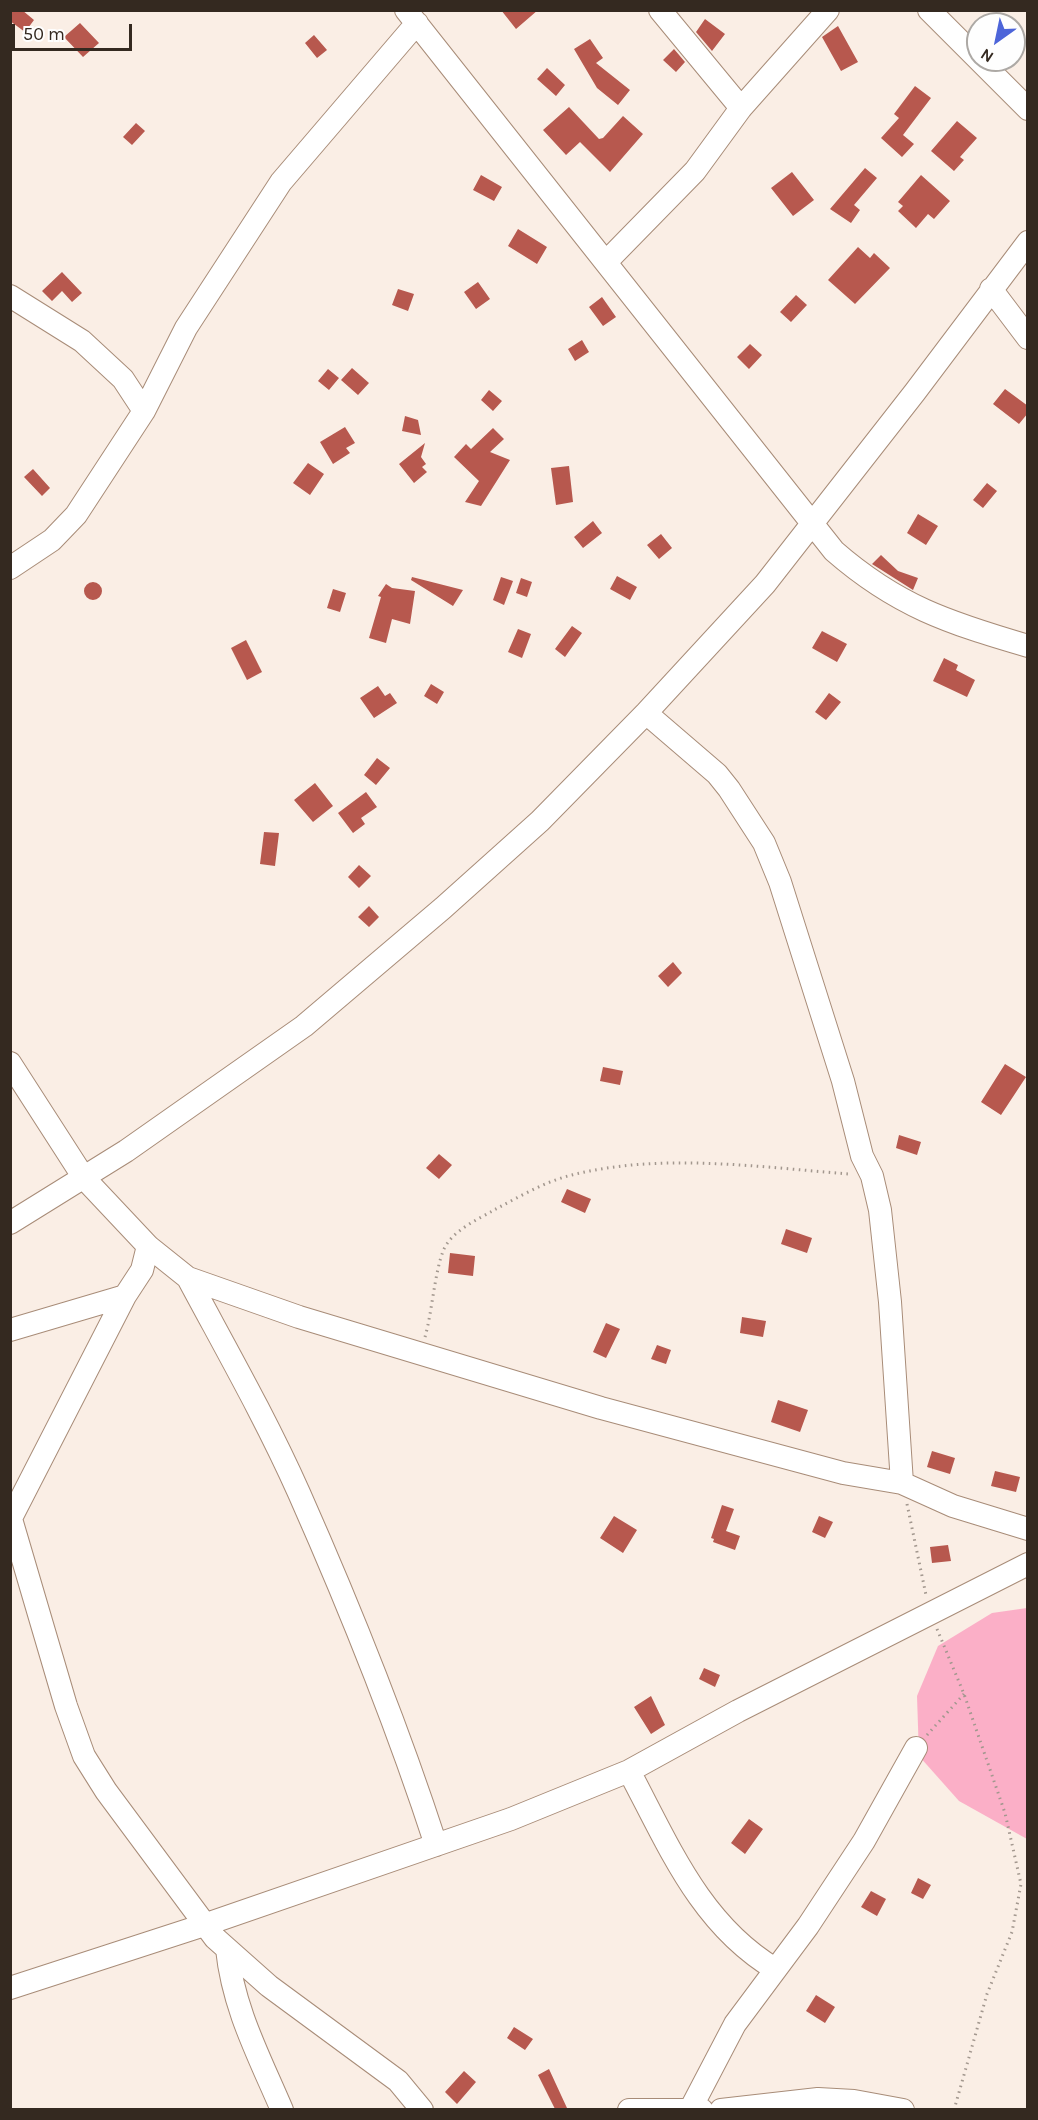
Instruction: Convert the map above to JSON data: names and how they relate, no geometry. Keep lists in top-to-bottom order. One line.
{"scale_bar":"50 m","north":"bottom left"}
